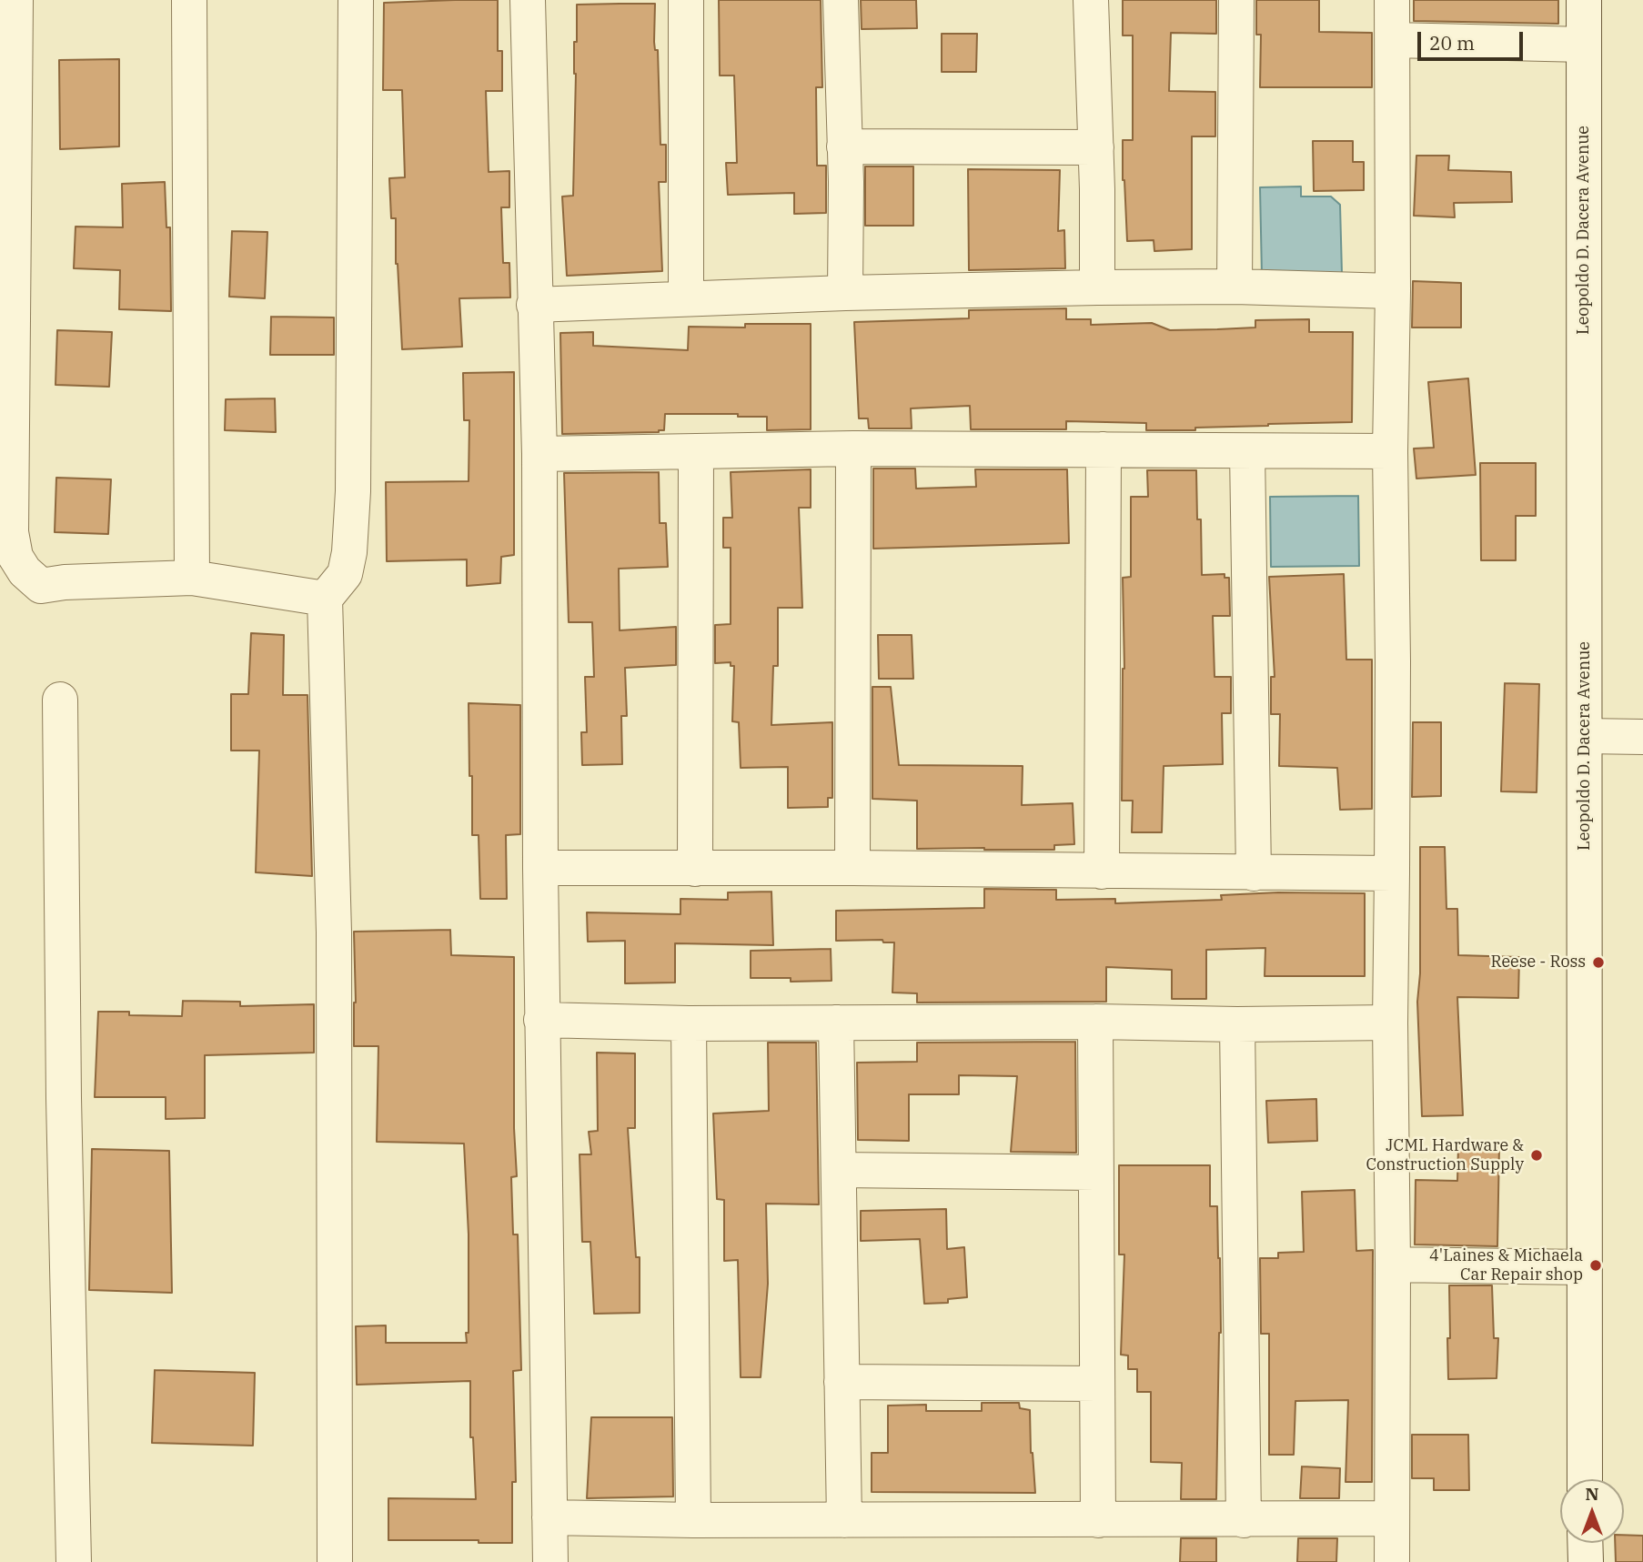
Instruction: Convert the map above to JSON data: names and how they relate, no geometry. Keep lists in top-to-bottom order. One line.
{"streets":{"street":["Leopoldo D. Dacera Avenue"]},"places":["Reese - Ross","JCML Hardware & Construction Supply","4'Laines & Michaela Car Repair shop"],"scale_bar":"20 m","north":"top"}
